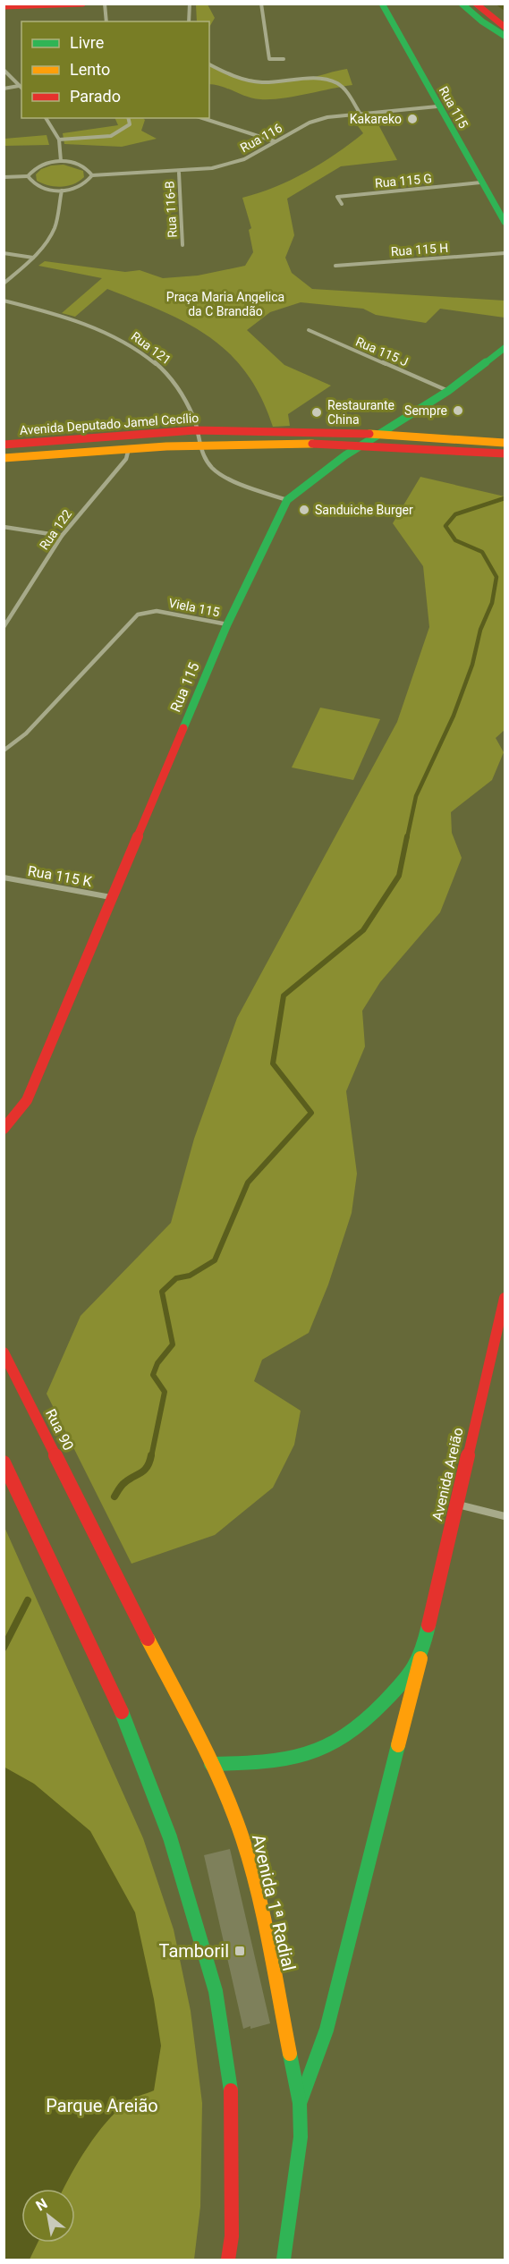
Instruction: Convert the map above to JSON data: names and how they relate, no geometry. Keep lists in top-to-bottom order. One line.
{"streets":{"main road":["Rua 115","Avenida Deputado Jamel Cecílio","Rua 90","Avenida Areião","Avenida 1ª Radial"],"street":["Rua 116","Rua 115 G","Rua 116-B","Rua 115 H","Rua 121","Rua 115 J","Rua 122","Viela 115","Rua 115 K"]},"crossings":[["Rua 115","Rua 116"],["Rua 115","Rua 115 G"],["Rua 115","Rua 121"],["Rua 115","Rua 115 J"],["Rua 115","Avenida Deputado Jamel Cecílio"],["Rua 115","Viela 115"],["Rua 115","Rua 115 K"],["Rua 116","Rua 116-B"],["Rua 121","Avenida Deputado Jamel Cecílio"],["Avenida Deputado Jamel Cecílio","Rua 122"],["Rua 90","Avenida 1ª Radial"],["Avenida Areião","Avenida 1ª Radial"]],"parks":["Praça Maria Angelica da C Brandão","Parque Areião"],"places":{"other":["Kakareko","Sempre","Restaurante China","Sanduiche Burger"],"transit":["Tamboril"]},"legend":["Livre","Lento","Parado"],"north":"top left"}
